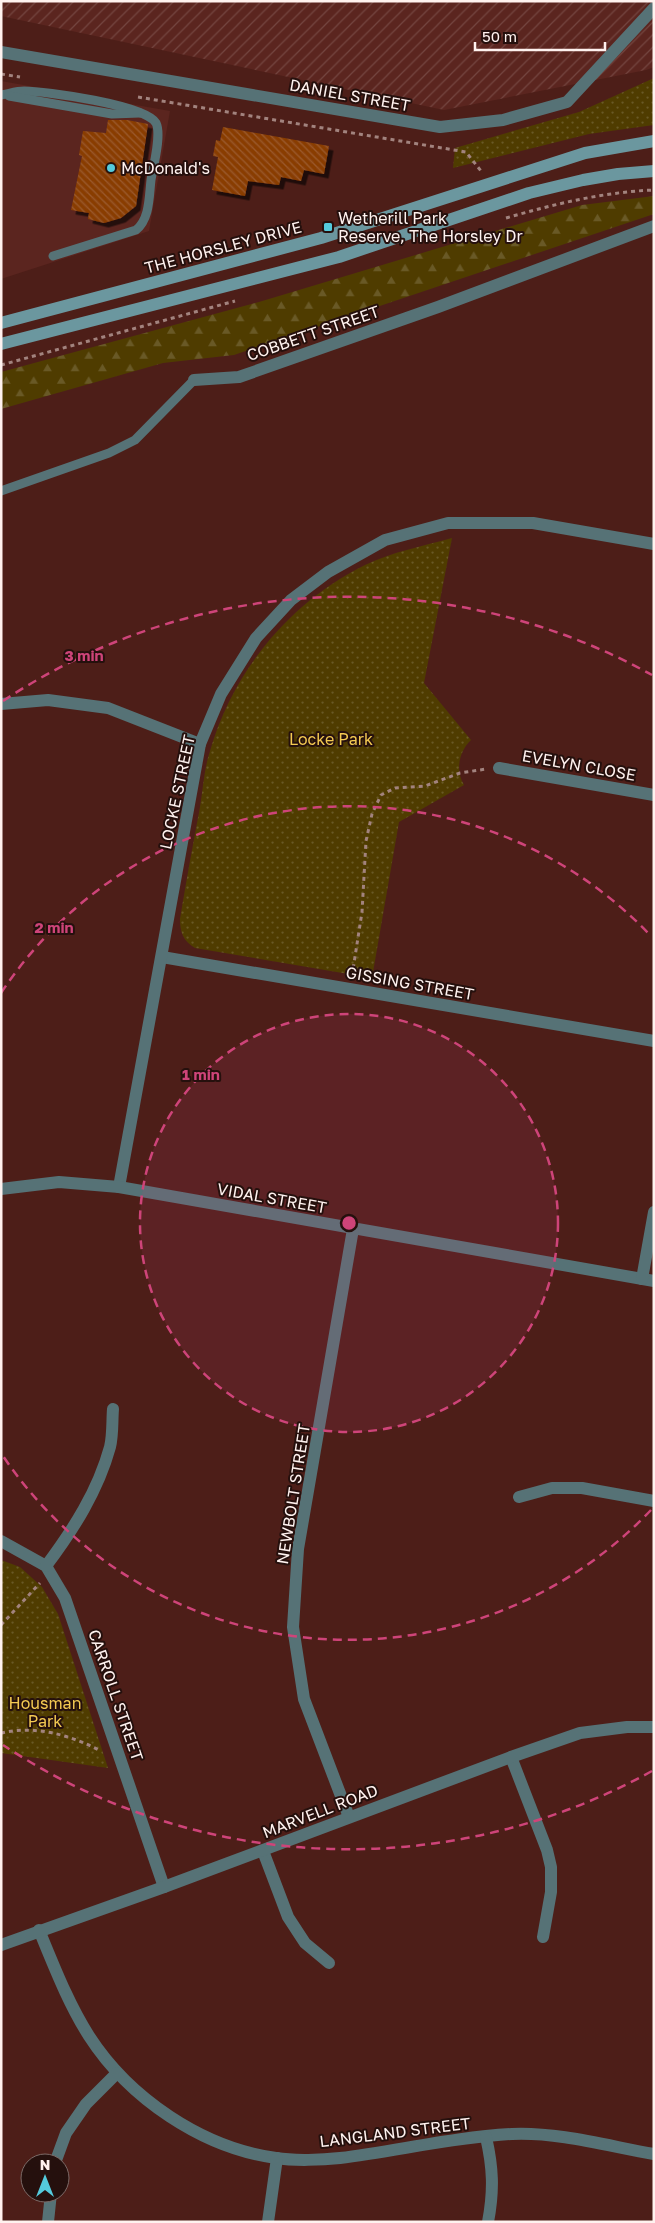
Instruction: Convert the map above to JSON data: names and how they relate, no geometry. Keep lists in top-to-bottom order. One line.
{"streets":{"main road":["THE HORSLEY DRIVE"],"street":["DANIEL STREET","COBBETT STREET","EVELYN CLOSE","LOCKE STREET","GISSING STREET","VIDAL STREET","NEWBOLT STREET","CARROLL STREET","MARVELL ROAD","LANGLAND STREET"]},"crossings":[["LOCKE STREET","GISSING STREET"],["LOCKE STREET","VIDAL STREET"],["VIDAL STREET","NEWBOLT STREET"],["NEWBOLT STREET","MARVELL ROAD"],["CARROLL STREET","MARVELL ROAD"],["MARVELL ROAD","LANGLAND STREET"]],"parks":["Locke Park","Housman Park"],"places":{"other":["McDonald's"],"transit":["Wetherill Park Reserve, The Horsley Dr"]},"scale_bar":"50 m","north":"top","rings":["3 min","2 min","1 min"]}
